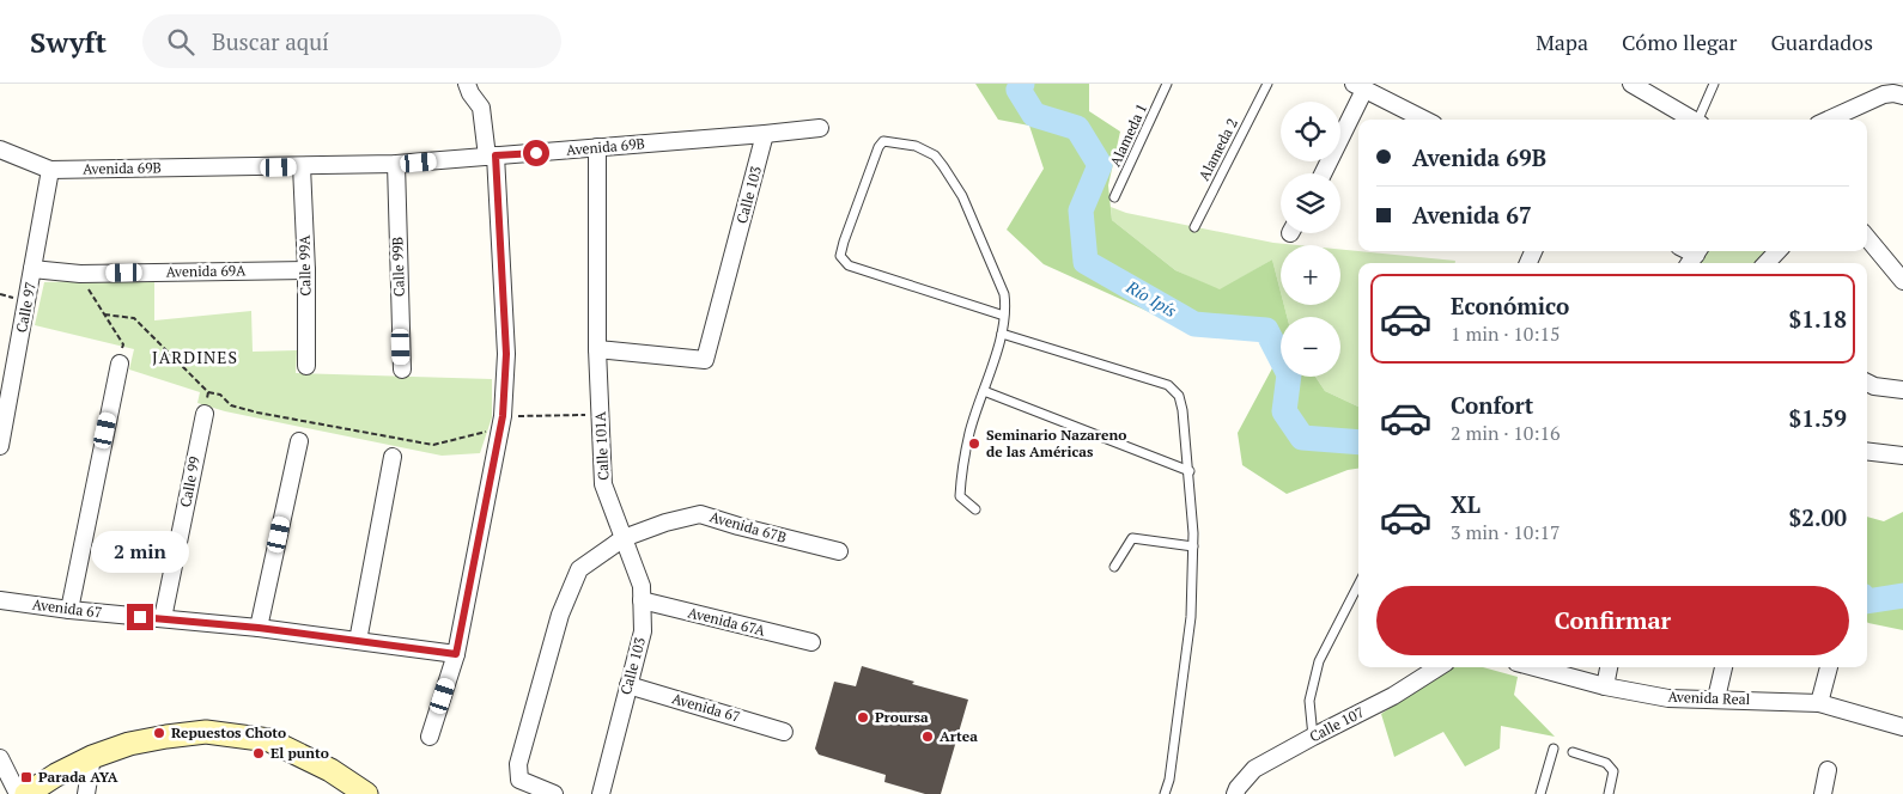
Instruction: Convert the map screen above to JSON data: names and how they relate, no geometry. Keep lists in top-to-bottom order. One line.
{"streets":{"street":["Avenida 69B","Calle 103","Calle 99A","Calle 99B","Avenida 69A","Calle 97","Calle 101A","Calle 99","Avenida 67B","Avenida 67","Avenida 67A","Avenida Real","Calle 107"],"lane":["Alameda 1","Alameda 2"]},"crossings":[["Avenida 69B","Calle 103"],["Avenida 69B","Calle 99A"],["Avenida 69B","Calle 99B"],["Avenida 69B","Calle 97"],["Avenida 69B","Calle 101A"],["Calle 103","Calle 101A"],["Calle 103","Avenida 67B"],["Calle 103","Avenida 67"],["Calle 103","Avenida 67A"],["Calle 99A","Avenida 69A"],["Avenida 69A","Calle 97"],["Calle 101A","Avenida 67B"],["Calle 99","Avenida 67"]],"districts":["JARDINES"],"water":["Río Ipís"],"places":{"other":["Seminario Nazareno de las Américas","Proursa","Repuestos Choto","Artea","El punto"],"transit":["Parada AYA"]},"page":{"header":"Swyft","search":"Buscar aquí","nav":["Mapa","Cómo llegar","Guardados"],"map_buttons":["+","−"],"banner":["Avenida 69B","Avenida 67"],"list":[{"name":"Económico","note":"1 min · 10:15","value":"$1.18"},{"name":"Confort","note":"2 min · 10:16","value":"$1.59"},{"name":"XL","note":"3 min · 10:17","value":"$2.00"}],"bubble":"2 min","buttons":"Confirmar"}}
